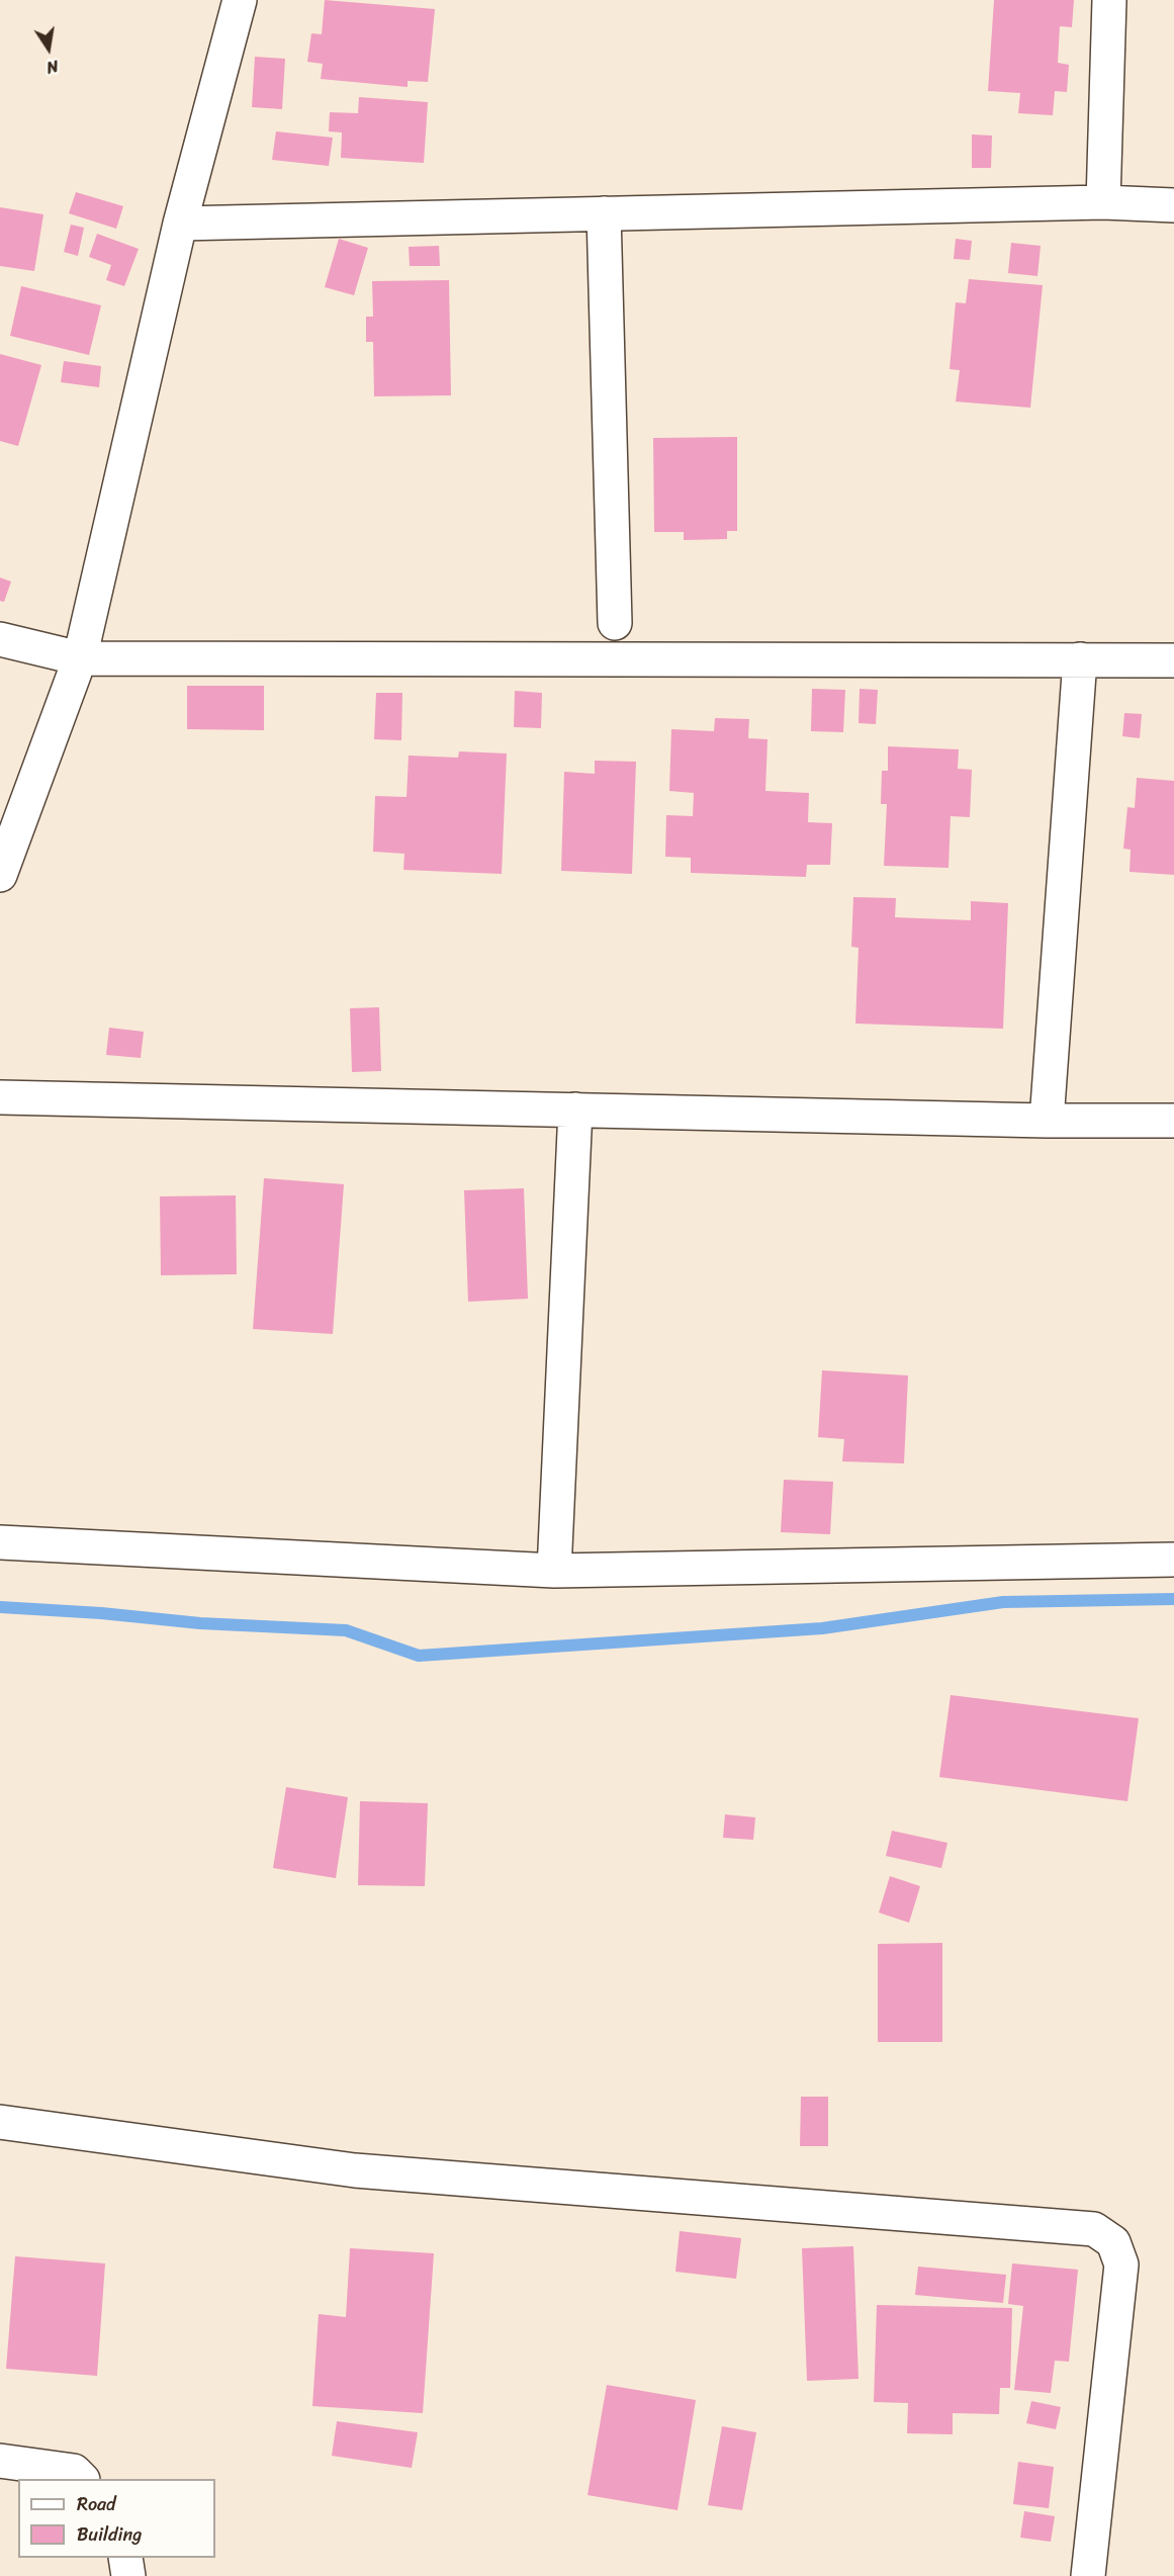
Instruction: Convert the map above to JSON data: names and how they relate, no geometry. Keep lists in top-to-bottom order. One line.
{"legend":["Road","Building"],"north":"bottom"}
